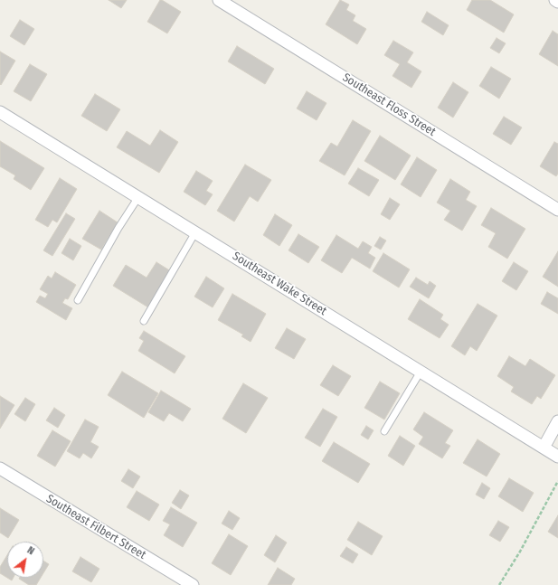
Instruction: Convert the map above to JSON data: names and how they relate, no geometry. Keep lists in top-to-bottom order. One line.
{"streets":{"street":["Southeast Floss Street","Southeast Wake Street","Southeast Filbert Street"]},"north":"top right"}
